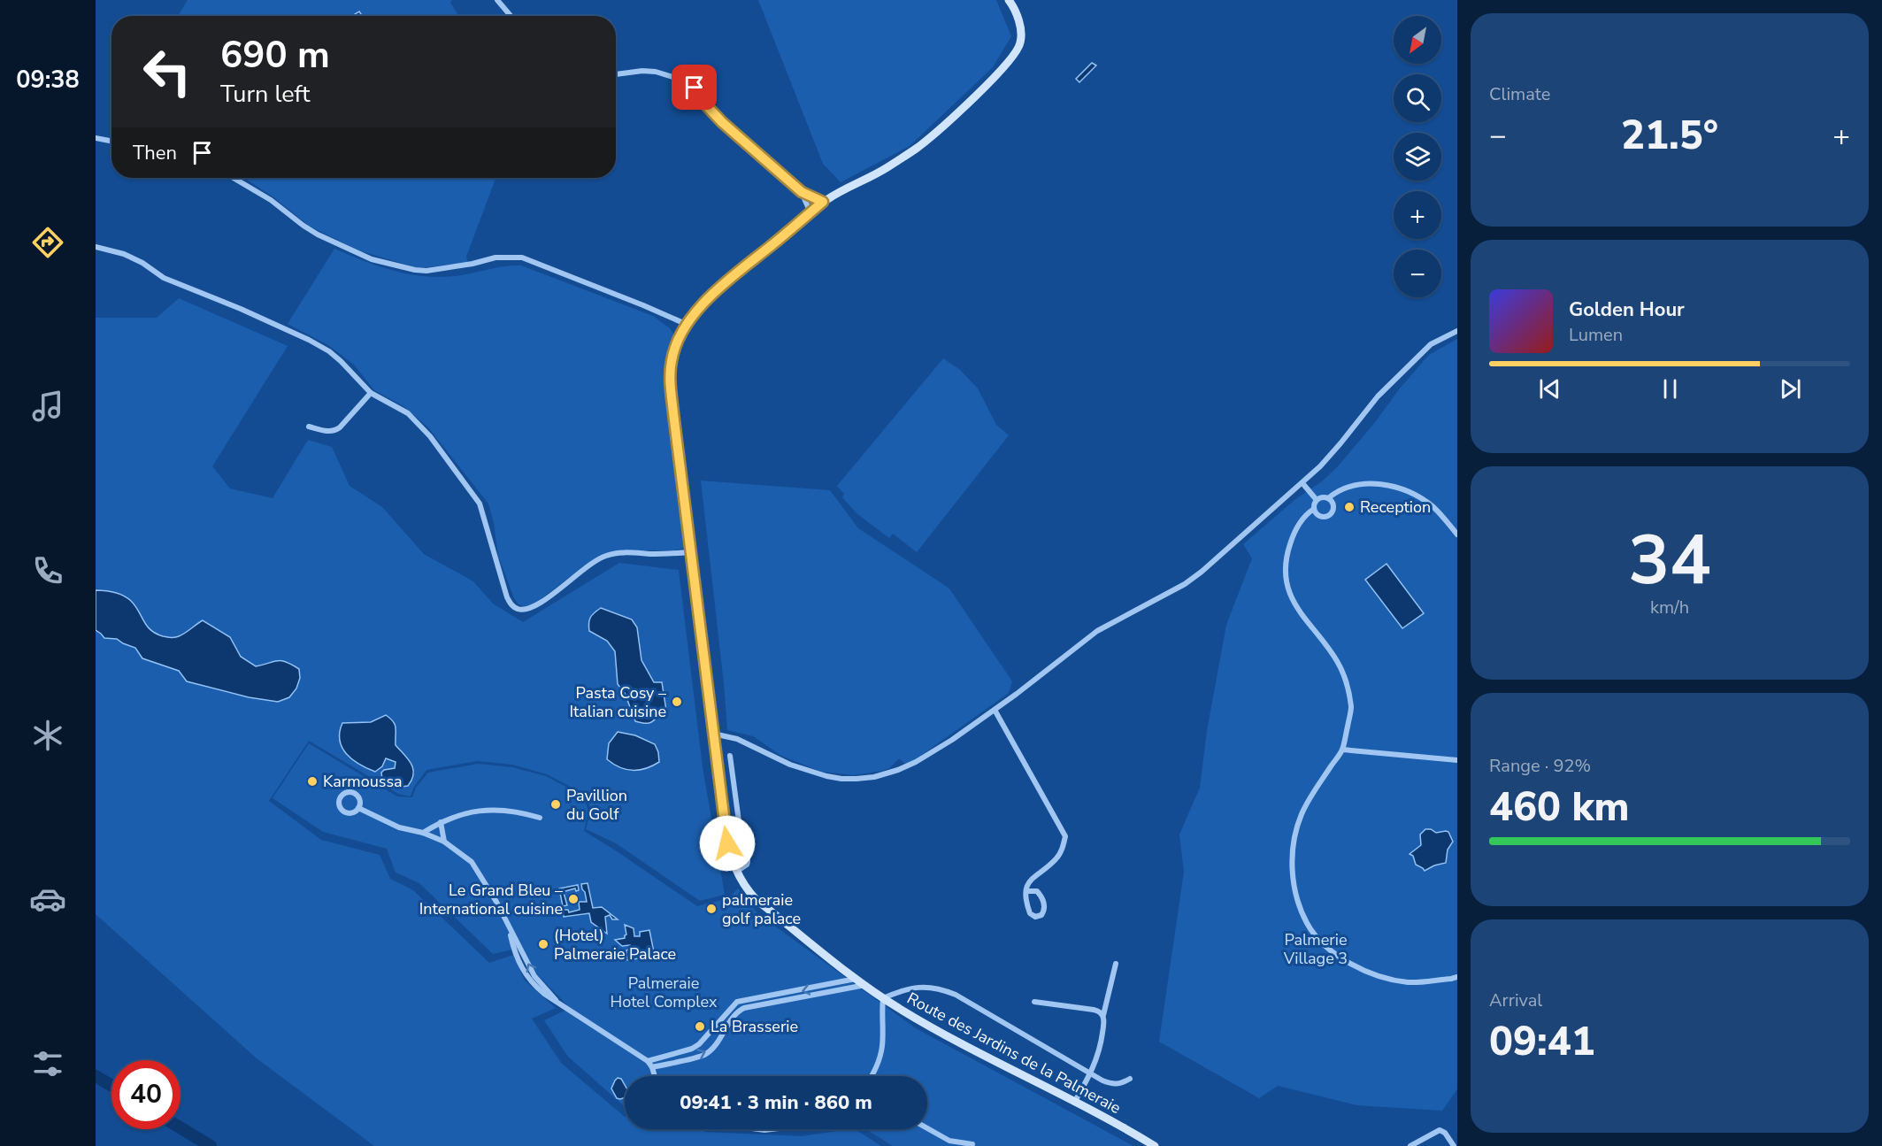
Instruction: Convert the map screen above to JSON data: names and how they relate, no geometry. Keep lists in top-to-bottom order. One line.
{"streets":{"street":["Route des Jardins de la Palmeraie"]},"parks":["Palmerie Village 3","Palmeraie Hotel Complex"],"places":["Reception","Pasta Cosy – Italian cuisine","Karmoussa","Pavillion du Golf","Le Grand Bleu – International cuisine","palmeraie golf palace","(Hotel) Palmeraie Palace","La Brasserie"],"north":"bottom left","page":{"tabs":"09:38","tile":["Climate",["34","km/h"],["Range · 92%","460 km"],["Arrival","09:41"]],"map_buttons":["+","−"],"turn":["690 m","Turn left"],"heat":["−","21.5°","+"],"then":"Then","song":["Golden Hour","Lumen"],"limit":"40","trip":"09:41 · 3 min · 860 m"}}
